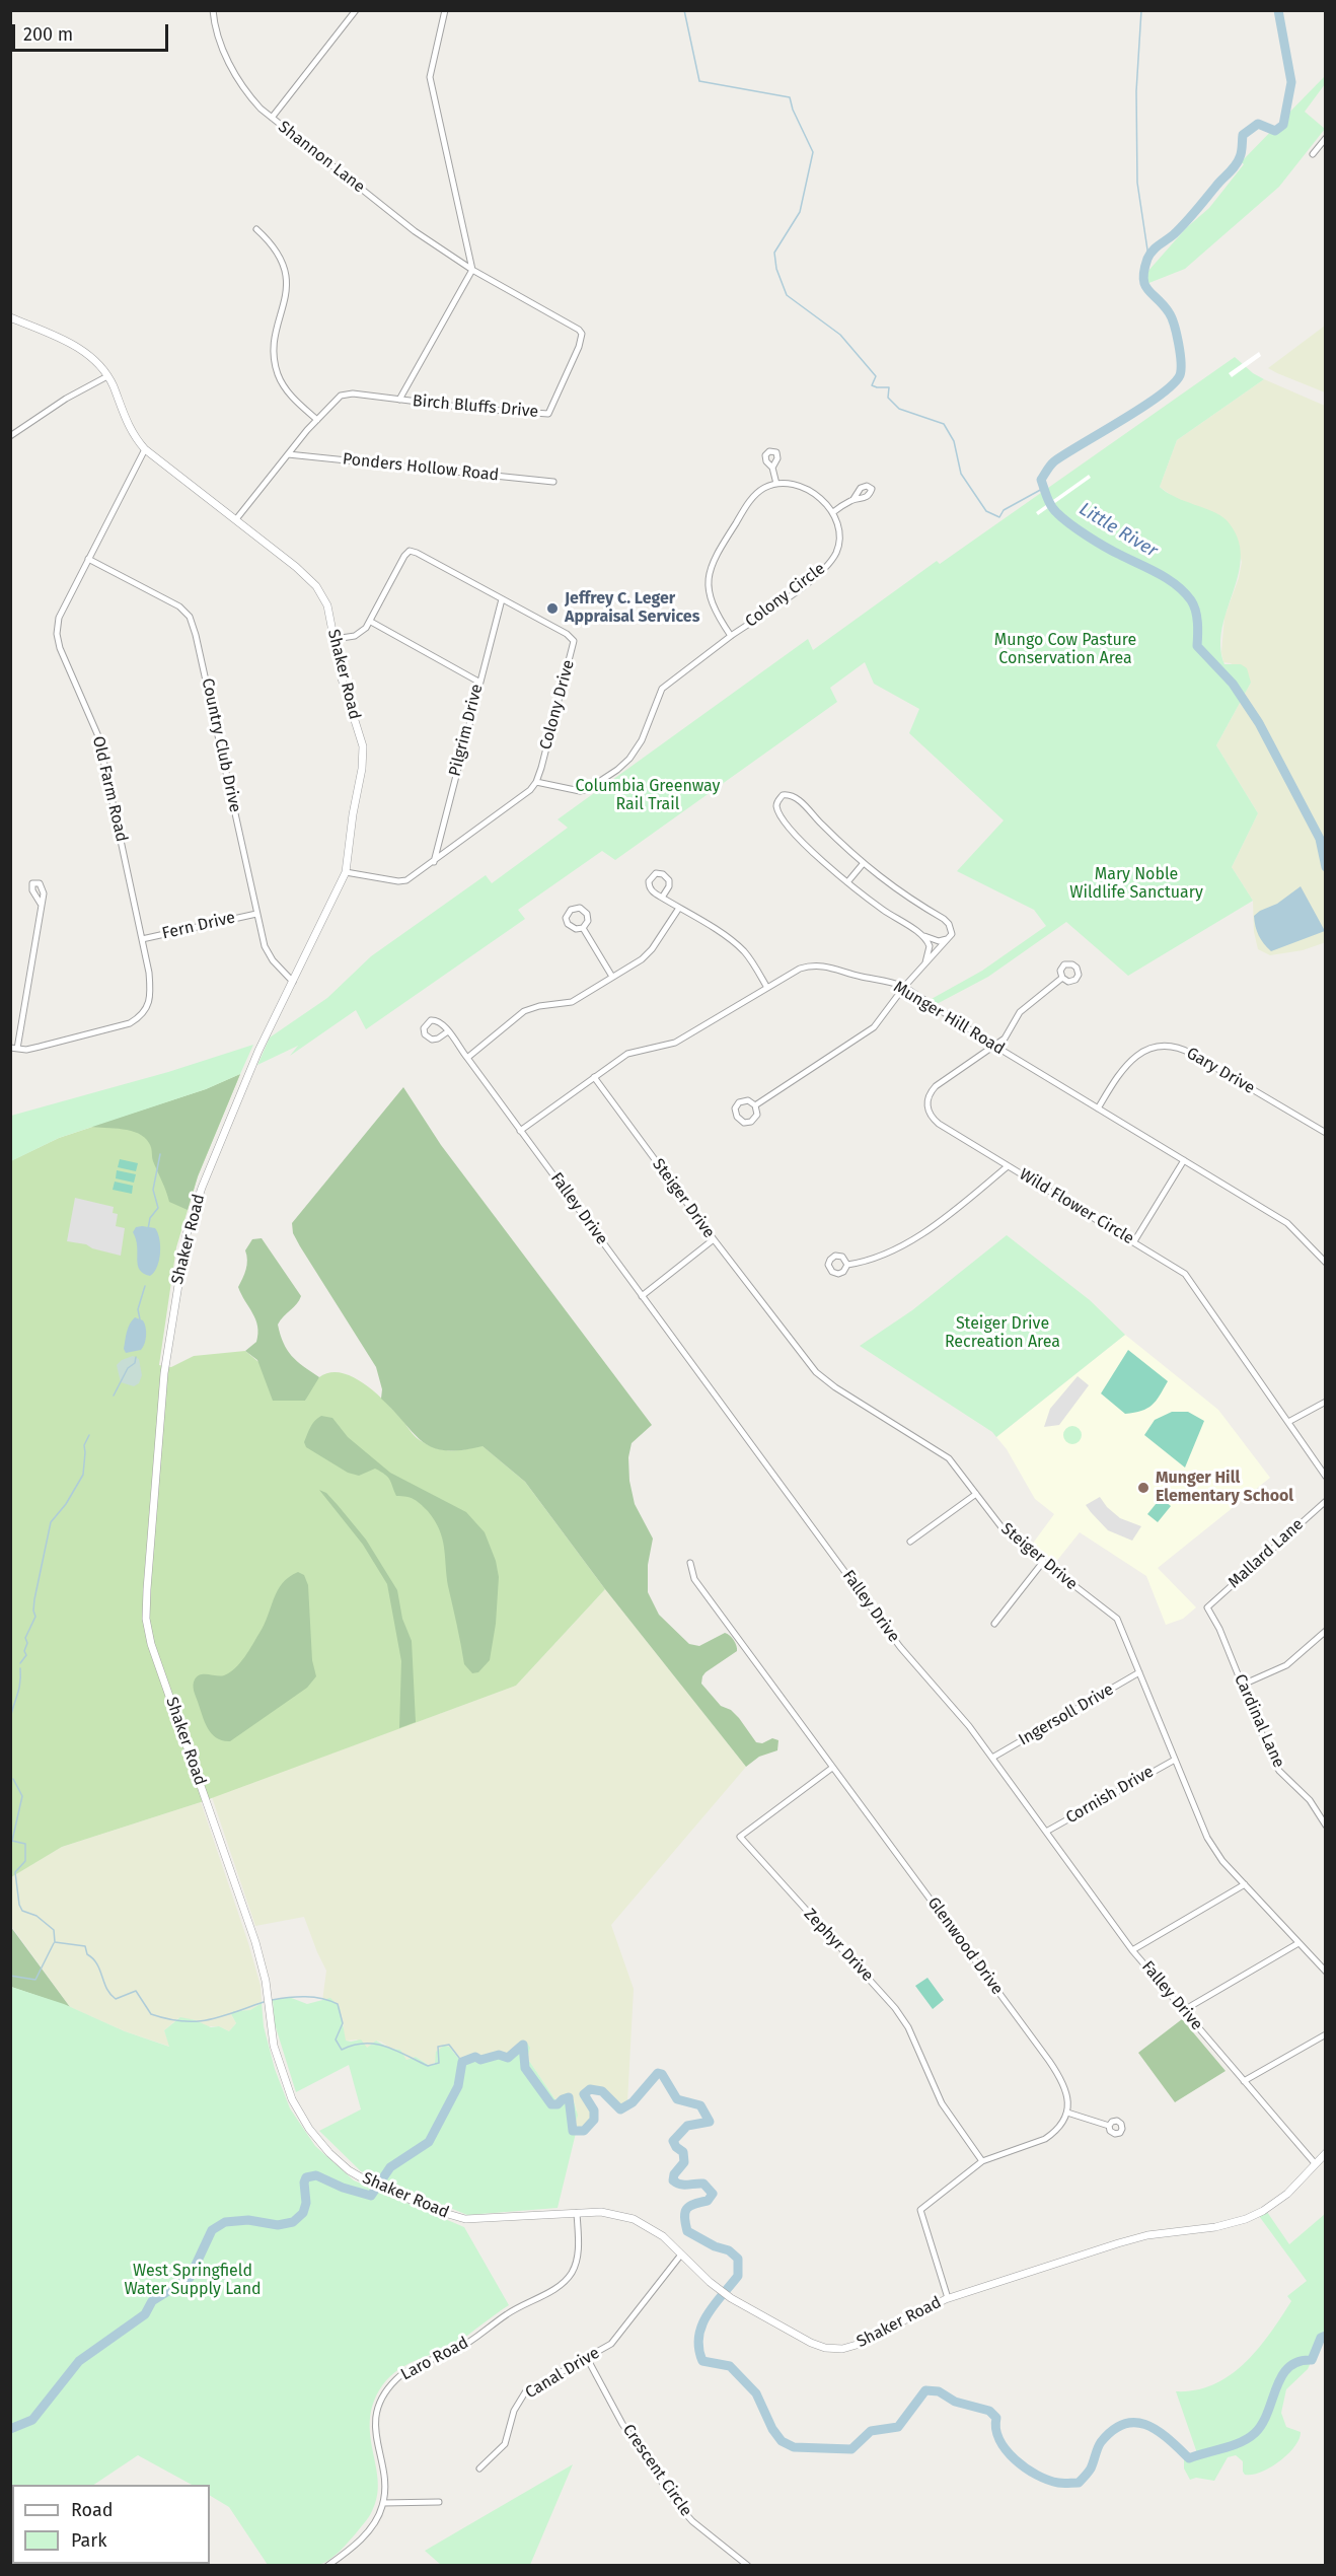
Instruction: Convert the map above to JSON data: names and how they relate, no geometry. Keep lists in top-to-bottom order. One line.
{"streets":{"street":["Shannon Lane","Birch Bluffs Drive","Ponders Hollow Road","Colony Circle","Shaker Road","Colony Drive","Pilgrim Drive","Country Club Drive","Old Farm Road","Fern Drive","Munger Hill Road","Gary Drive","Steiger Drive","Wild Flower Circle","Falley Drive","Mallard Lane","Ingersoll Drive","Cardinal Lane","Cornish Drive","Zephyr Drive","Glenwood Drive","Laro Road","Canal Drive","Crescent Circle"]},"crossings":[["Shannon Lane","Birch Bluffs Drive"],["Birch Bluffs Drive","Ponders Hollow Road"],["Birch Bluffs Drive","Shaker Road"],["Colony Circle","Colony Drive"],["Shaker Road","Country Club Drive"],["Shaker Road","Old Farm Road"],["Shaker Road","Falley Drive"],["Shaker Road","Laro Road"],["Shaker Road","Canal Drive"],["Colony Drive","Pilgrim Drive"],["Country Club Drive","Old Farm Road"],["Country Club Drive","Fern Drive"],["Old Farm Road","Fern Drive"],["Munger Hill Road","Gary Drive"],["Munger Hill Road","Steiger Drive"],["Munger Hill Road","Wild Flower Circle"],["Munger Hill Road","Falley Drive"],["Steiger Drive","Ingersoll Drive"],["Steiger Drive","Cornish Drive"],["Falley Drive","Ingersoll Drive"],["Falley Drive","Cornish Drive"],["Mallard Lane","Cardinal Lane"],["Zephyr Drive","Glenwood Drive"],["Canal Drive","Crescent Circle"]],"water":["Little River"],"parks":["Mungo Cow Pasture Conservation Area","Columbia Greenway Rail Trail","Mary Noble Wildlife Sanctuary","Steiger Drive Recreation Area","West Springfield Water Supply Land"],"places":["Jeffrey C. Leger Appraisal Services","Munger Hill Elementary School"],"legend":["Road","Park"],"scale_bar":"200 m"}
